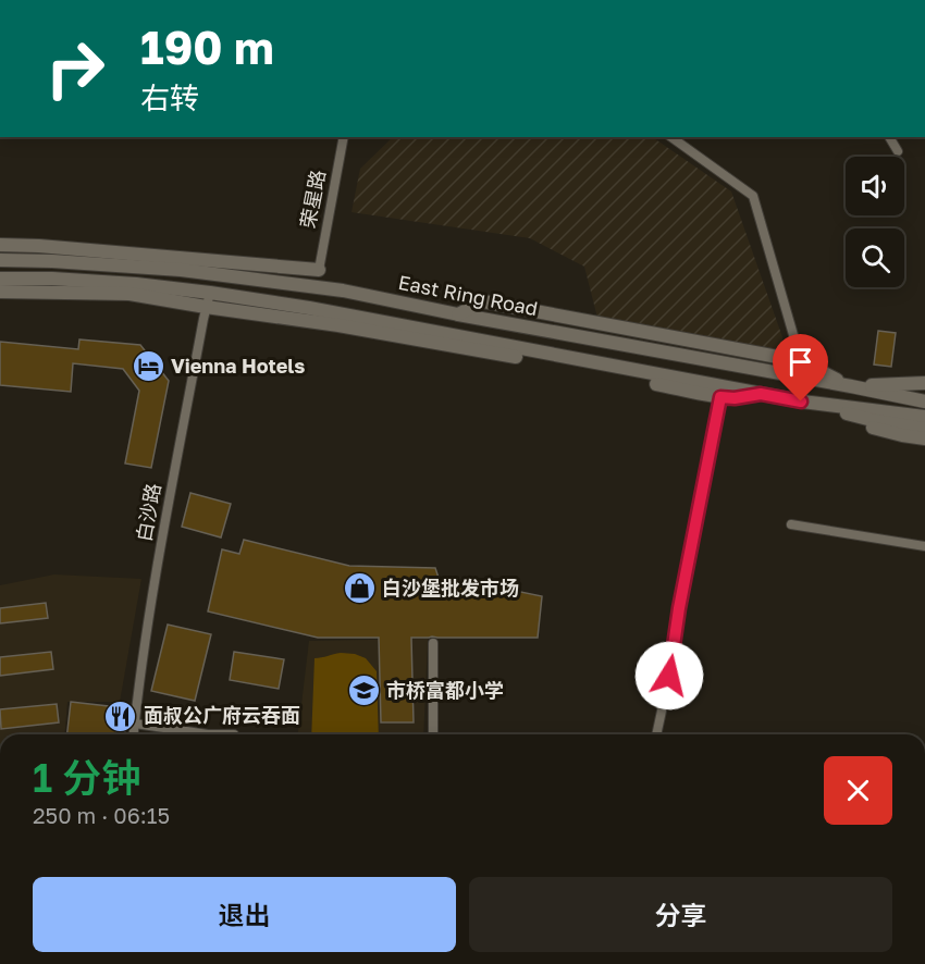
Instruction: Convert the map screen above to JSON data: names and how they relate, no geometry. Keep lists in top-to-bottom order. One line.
{"streets":{"main road":["East Ring Road"],"street":["荣星路","白沙路"]},"places":{"hotel":["Vienna Hotels"],"shop":["白沙堡批发市场"],"school or university":["市桥富都小学"],"restaurant":["面叔公广府云吞面"]},"page":{"turn":["190 m","右转"],"heading":["1 分钟","250 m · 06:15"],"buttons":["退出","分享"]}}
